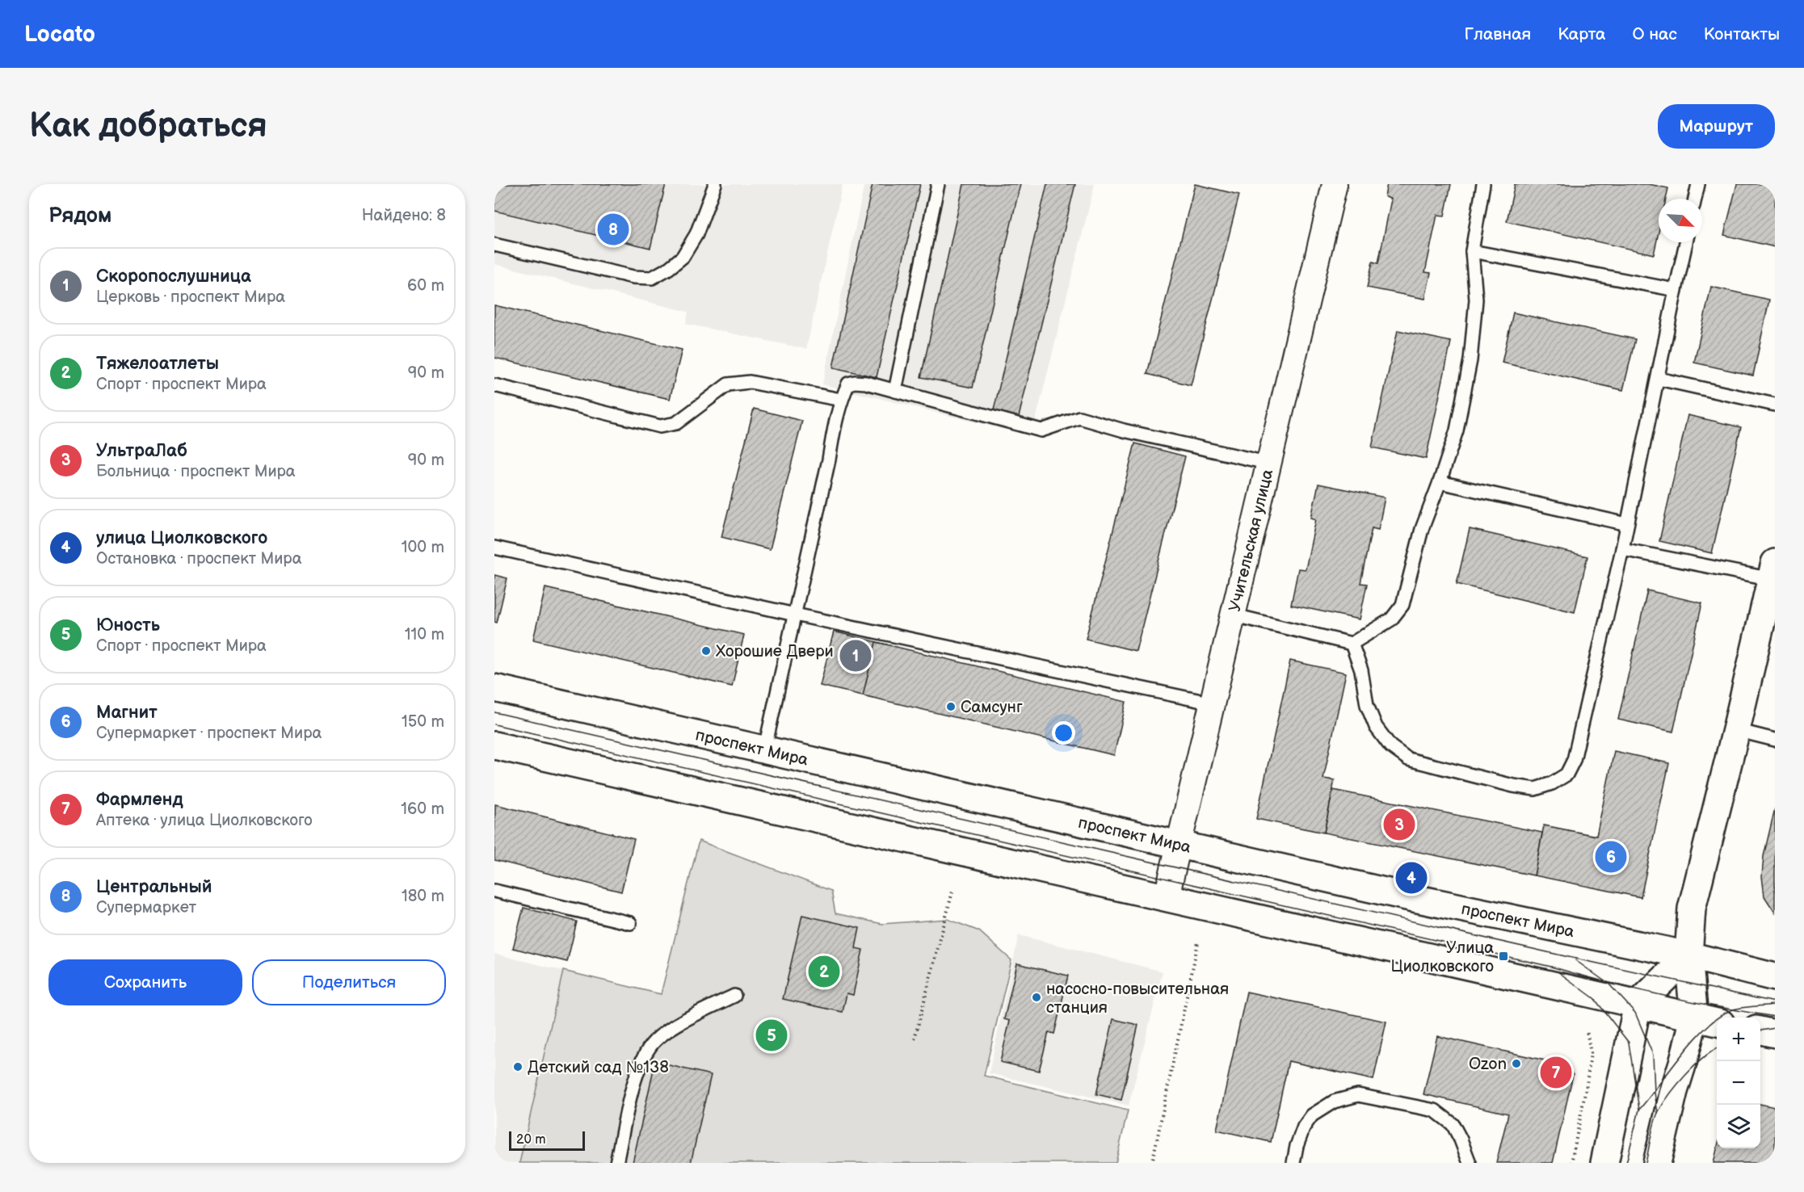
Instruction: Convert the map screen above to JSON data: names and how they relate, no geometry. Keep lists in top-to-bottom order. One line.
{"streets":{"main road":["проспект Мира"],"street":["Учительская улица"]},"crossings":[["Учительская улица","проспект Мира"]],"places":{"other":["Хорошие Двери","Самсунг","насосно-повысительная станция","Ozon","Детский сад №138"],"transit":["Улица Циолковского"]},"scale_bar":"20 m","north":"bottom right","page":{"header":"Locato","nav":["Главная","Карта","О нас","Контакты"],"buttons":["Маршрут",["Сохранить","Поделиться"]],"title":"Как добраться","heading":["Рядом","Найдено: 8"],"pins":["8","1","3","6","4","2","5","7"],"list":[{"mark":"1","name":"Скоропослушница","note":"Церковь · проспект Мира","value":"60 m"},{"mark":"2","name":"Тяжелоатлеты","note":"Спорт · проспект Мира","value":"90 m"},{"mark":"3","name":"УльтраЛаб","note":"Больница · проспект Мира","value":"90 m"},{"mark":"4","name":"улица Циолковского","note":"Остановка · проспект Мира","value":"100 m"},{"mark":"5","name":"Юность","note":"Спорт · проспект Мира","value":"110 m"},{"mark":"6","name":"Магнит","note":"Супермаркет · проспект Мира","value":"150 m"},{"mark":"7","name":"Фармленд","note":"Аптека · улица Циолковского","value":"160 m"},{"mark":"8","name":"Центральный","note":"Супермаркет","value":"180 m"}],"map_buttons":["+","−"],"scale":"20 m"}}
